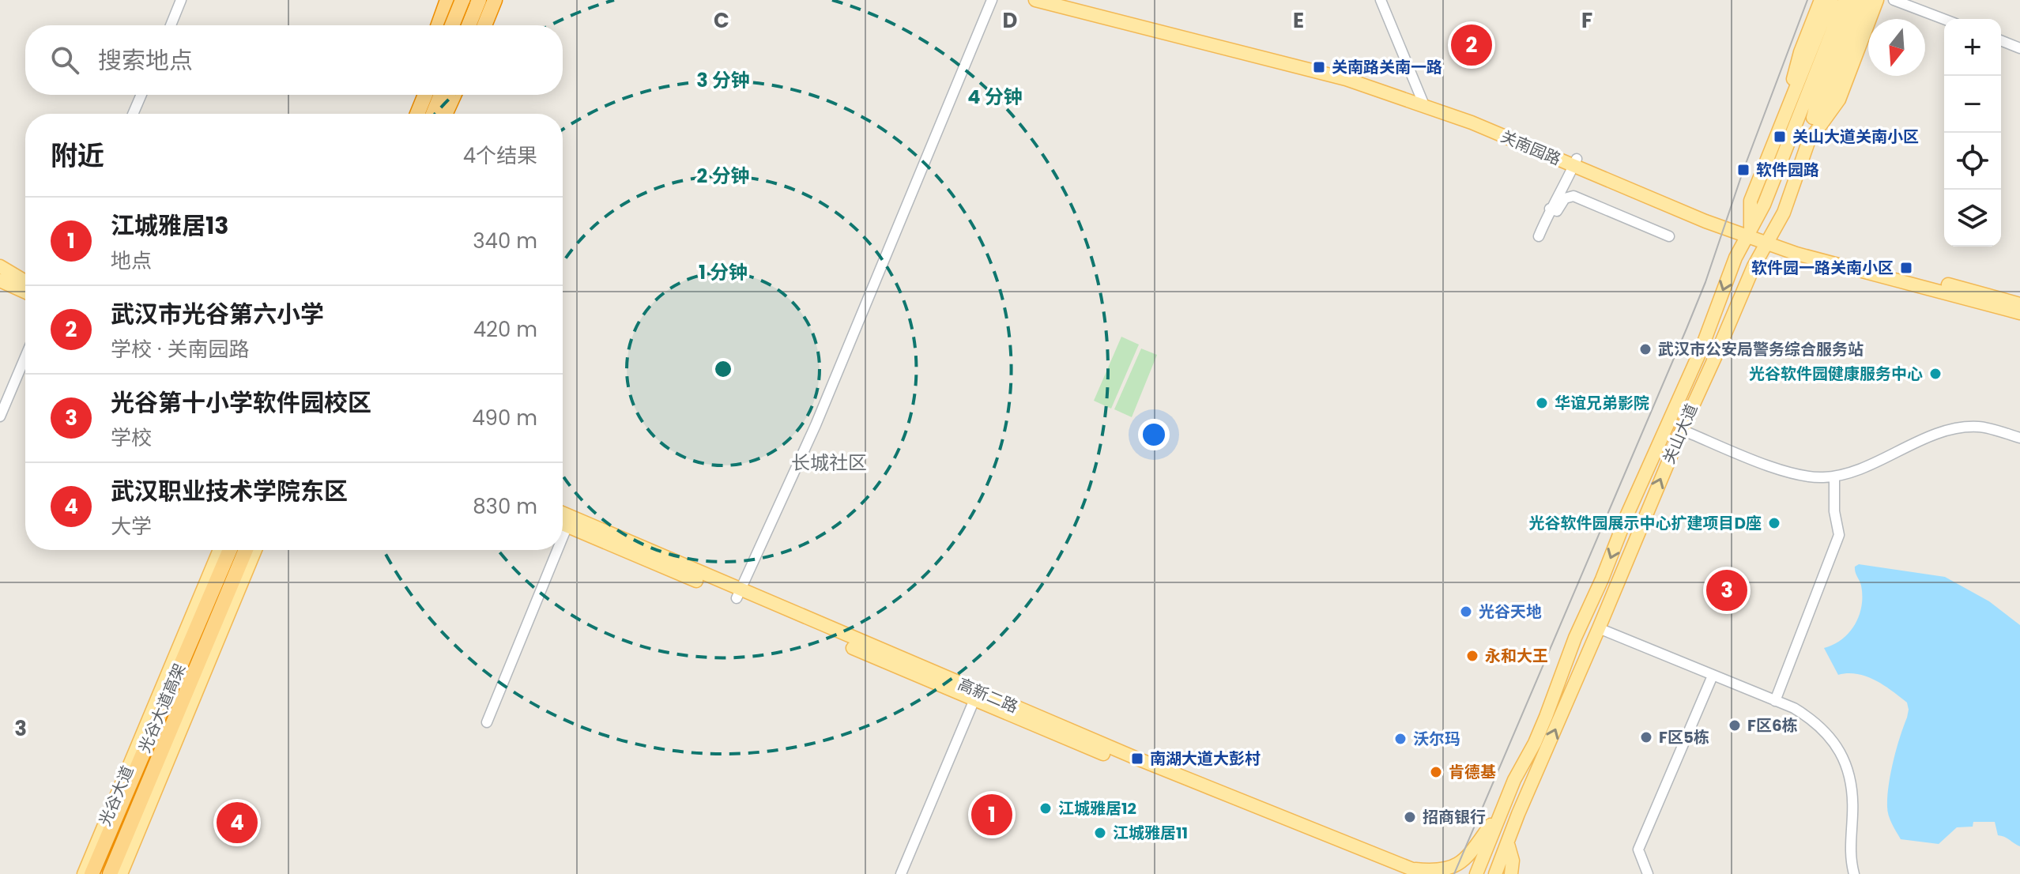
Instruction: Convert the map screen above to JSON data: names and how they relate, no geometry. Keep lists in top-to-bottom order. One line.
{"streets":{"highway":["光谷大道高架"],"main road":["关南园路","关山大道","高新二路","光谷大道"]},"crossings":[["关南园路","关山大道"]],"districts":["长城社区"],"places":{"transit":["关南路关南一路","关山大道关南小区","软件园路","软件园一路关南小区","南湖大道大彭村"],"other":["武汉市公安局警务综合服务站","光谷软件园健康服务中心","华谊兄弟影院","光谷软件园展示中心扩建项目D座","光谷天地","永和大王","F区6栋","F区5栋","沃尔玛","肯德基","江城雅居12","招商银行","江城雅居11"]},"north":"bottom","page":{"map_buttons":["+","−"],"pins":["2","3","1","4"],"search":"搜索地点","heading":["附近","4个结果"],"list":[{"mark":"1","name":"江城雅居13","note":"地点","value":"340 m"},{"mark":"2","name":"武汉市光谷第六小学","note":"学校 · 关南园路","value":"420 m"},{"mark":"3","name":"光谷第十小学软件园校区","note":"学校","value":"490 m"},{"mark":"4","name":"武汉职业技术学院东区","note":"大学","value":"830 m"}]},"grid":{"columns":["C","D","E","F"],"rows":["3"]},"rings":["3 分钟","4 分钟","2 分钟","1 分钟"]}
